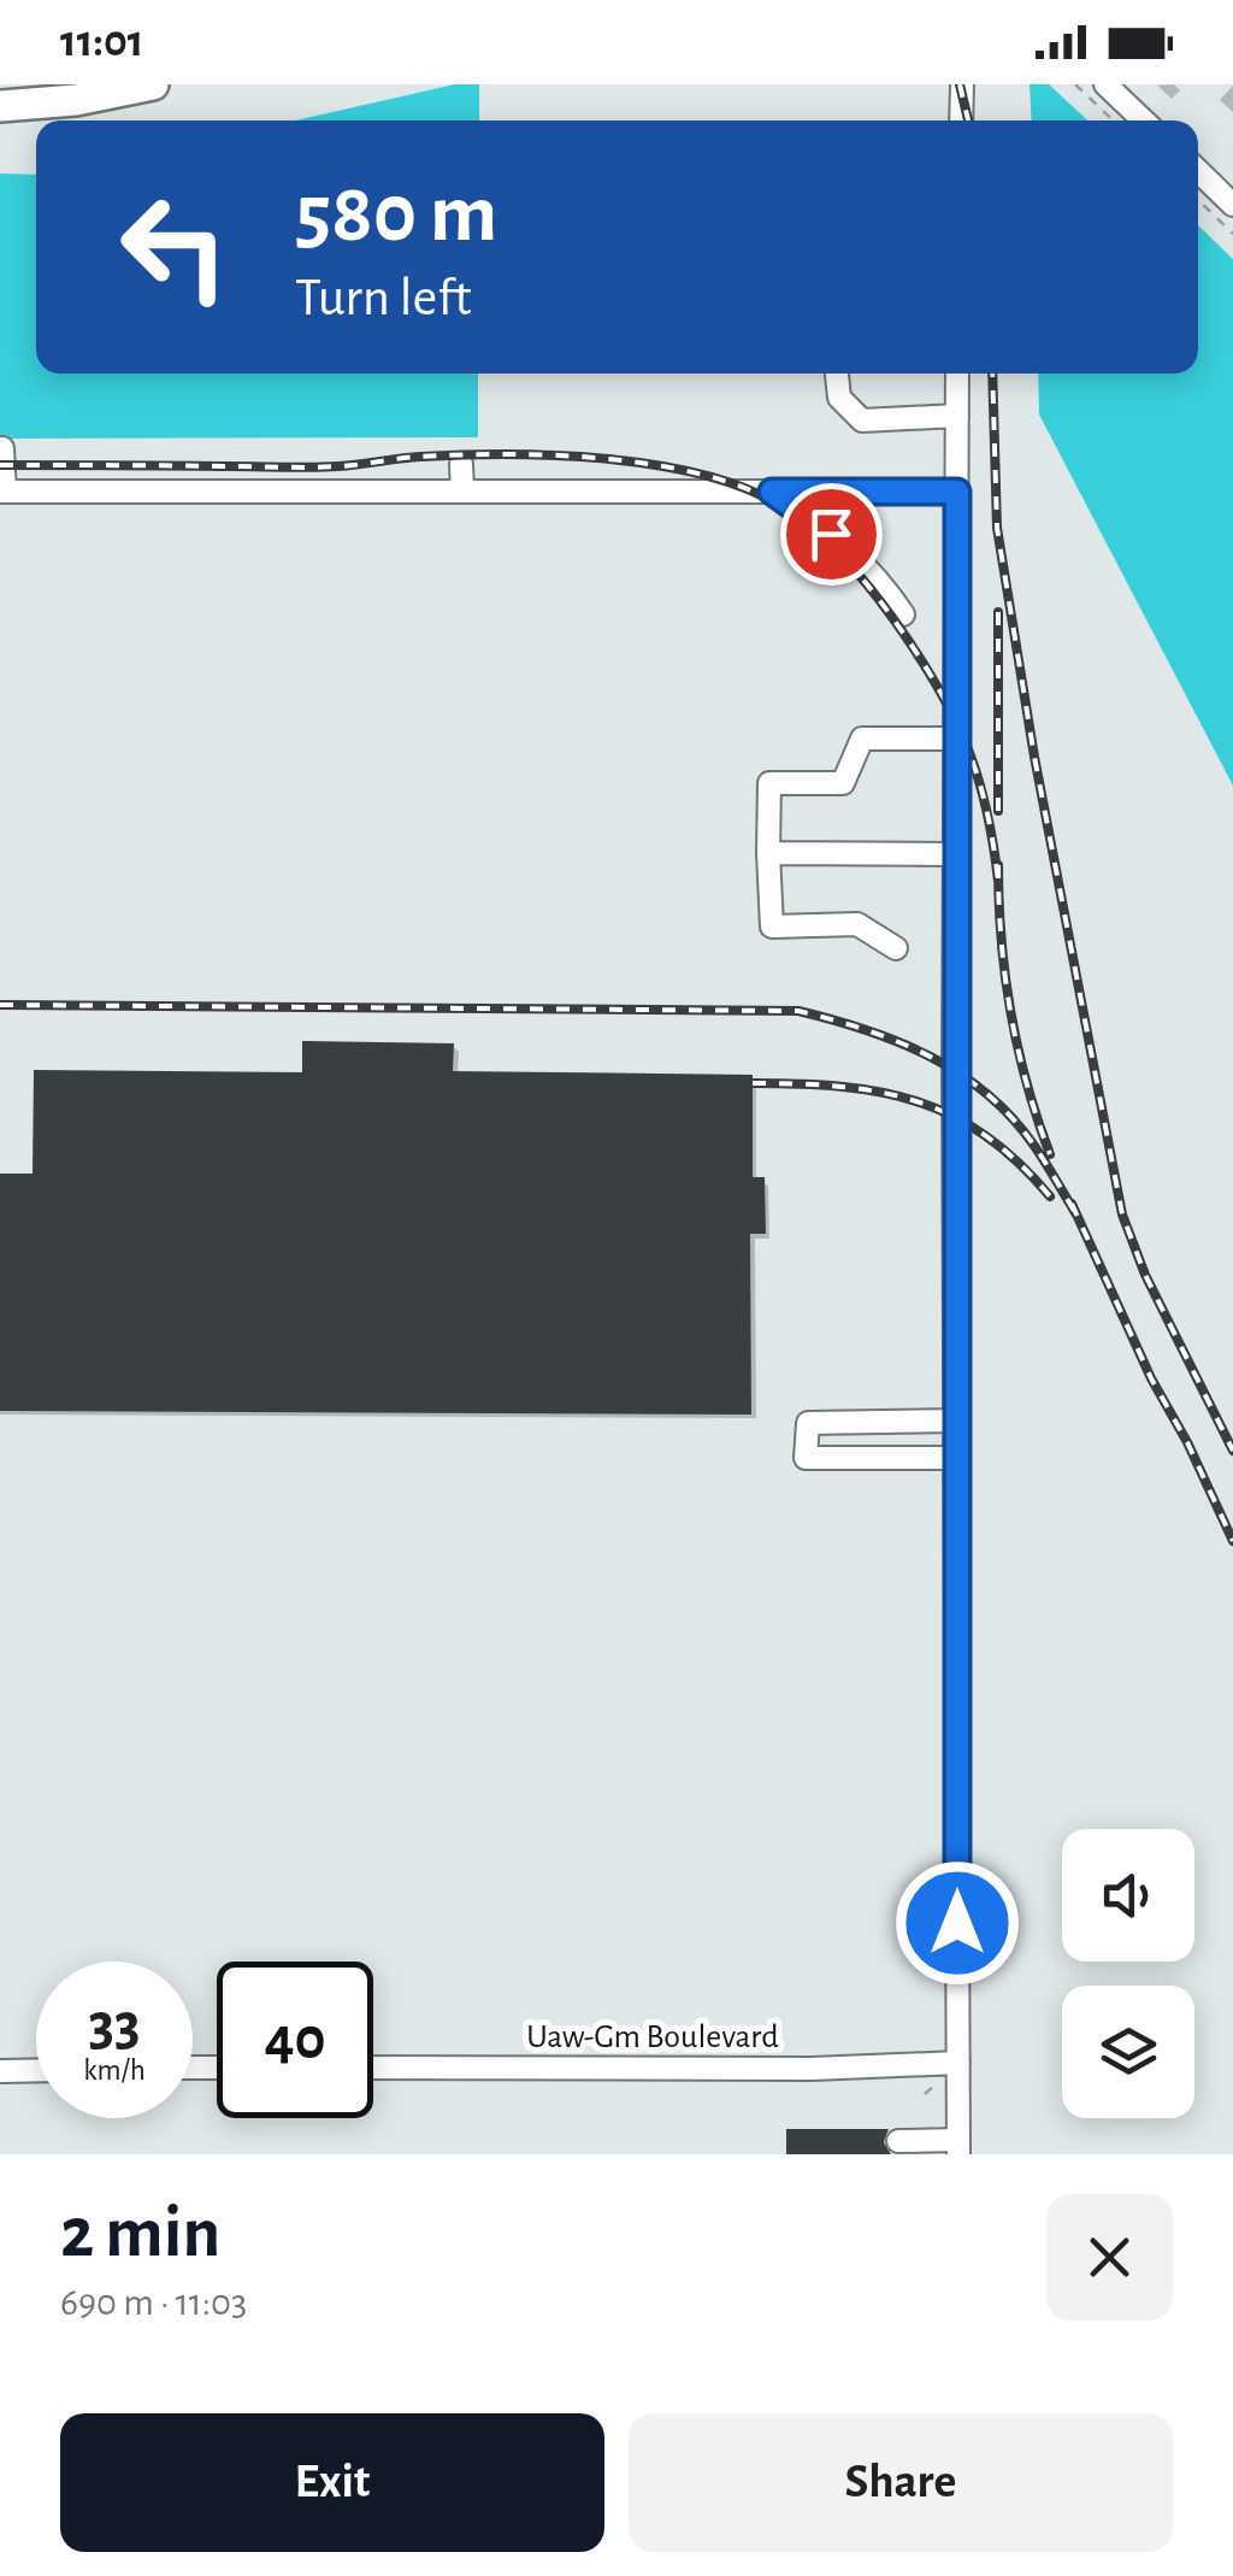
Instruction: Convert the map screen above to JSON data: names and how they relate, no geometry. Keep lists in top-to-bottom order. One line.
{"streets":{"street":["Uaw-Gm Boulevard"]},"page":{"status":"11:01","turn":["580 m","Turn left"],"speed":"33 km/h","limit":"40","heading":["2 min","690 m · 11:03"],"buttons":["Exit","Share"]}}
